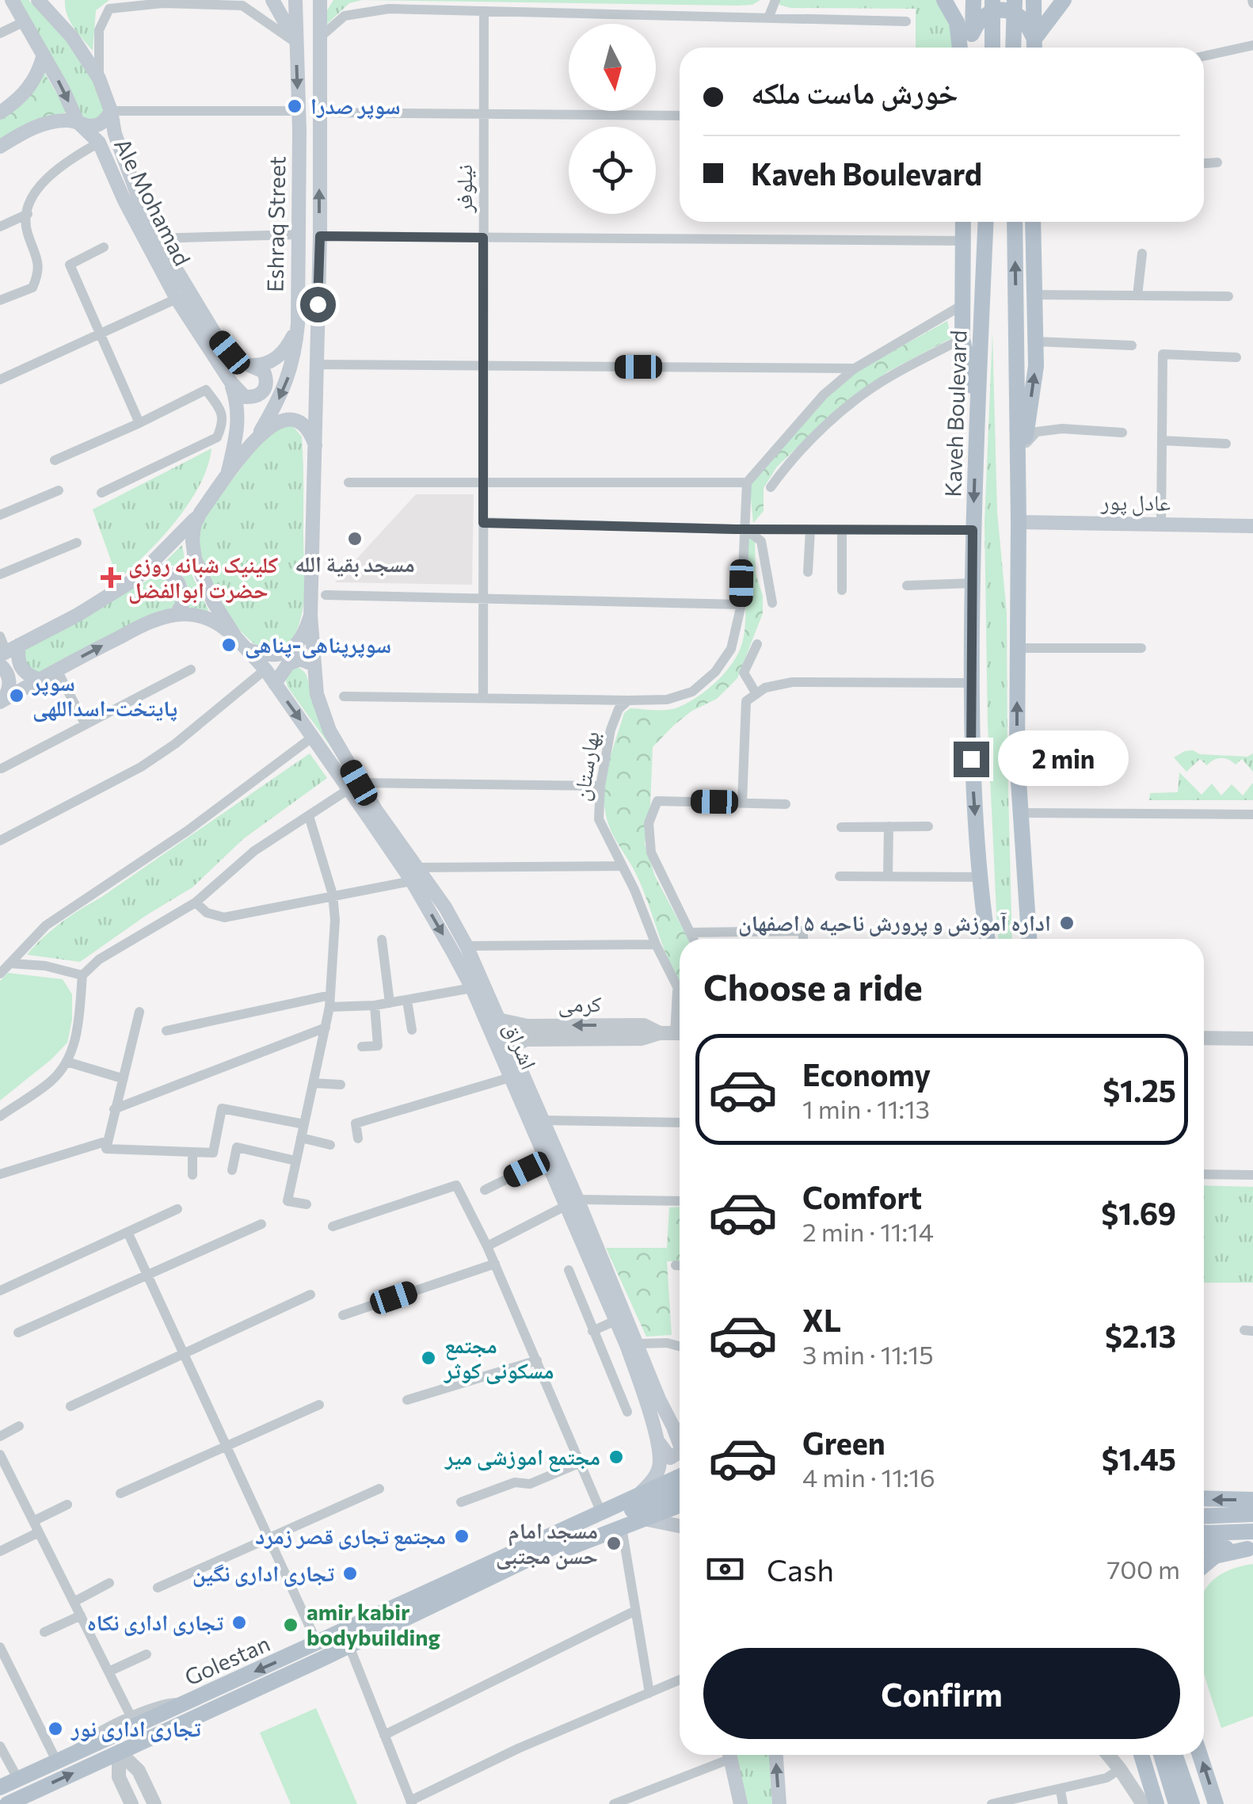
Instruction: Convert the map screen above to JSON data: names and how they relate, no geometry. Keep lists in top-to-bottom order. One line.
{"streets":{"main road":["Ale Mohamad","Eshraq Street","Kaveh Boulevard","عادل پور","اشراق","Golestan"],"street":["نیلوفر","بهارستان","کرمی"]},"crossings":[["Eshraq Street","اشراق"],["کرمی","اشراق"],["اشراق","Golestan"]],"places":{"other":["سوپر صدرا","مسجد بقیة الله","سوپرپناهی-پناهی","سوپر پایتخت-اسداللهی","اداره آموزش و پرورش ناحیه ۵ اصفهان","مجتمع مسکونی کوثر","مجتمع اموزشی میر","مجتمع تجاری قصر زمرد","مسجد امام حسن مجتبی","تجاری اداری نگین","تجاری اداری نکاه","amir kabir bodybuilding","تجاری اداری نور"],"health":["کلینیک شبانه روزی حضرت ابوالفضل"]},"north":"bottom","page":{"banner":["خورش ماست ملکه","Kaveh Boulevard"],"bubble":"2 min","heading":"Choose a ride","list":[{"name":"Economy","note":"1 min · 11:13","value":"$1.25"},{"name":"Comfort","note":"2 min · 11:14","value":"$1.69"},{"name":"XL","note":"3 min · 11:15","value":"$2.13"},{"name":"Green","note":"4 min · 11:16","value":"$1.45"}],"pay":["Cash","700 m"],"buttons":"Confirm"}}
